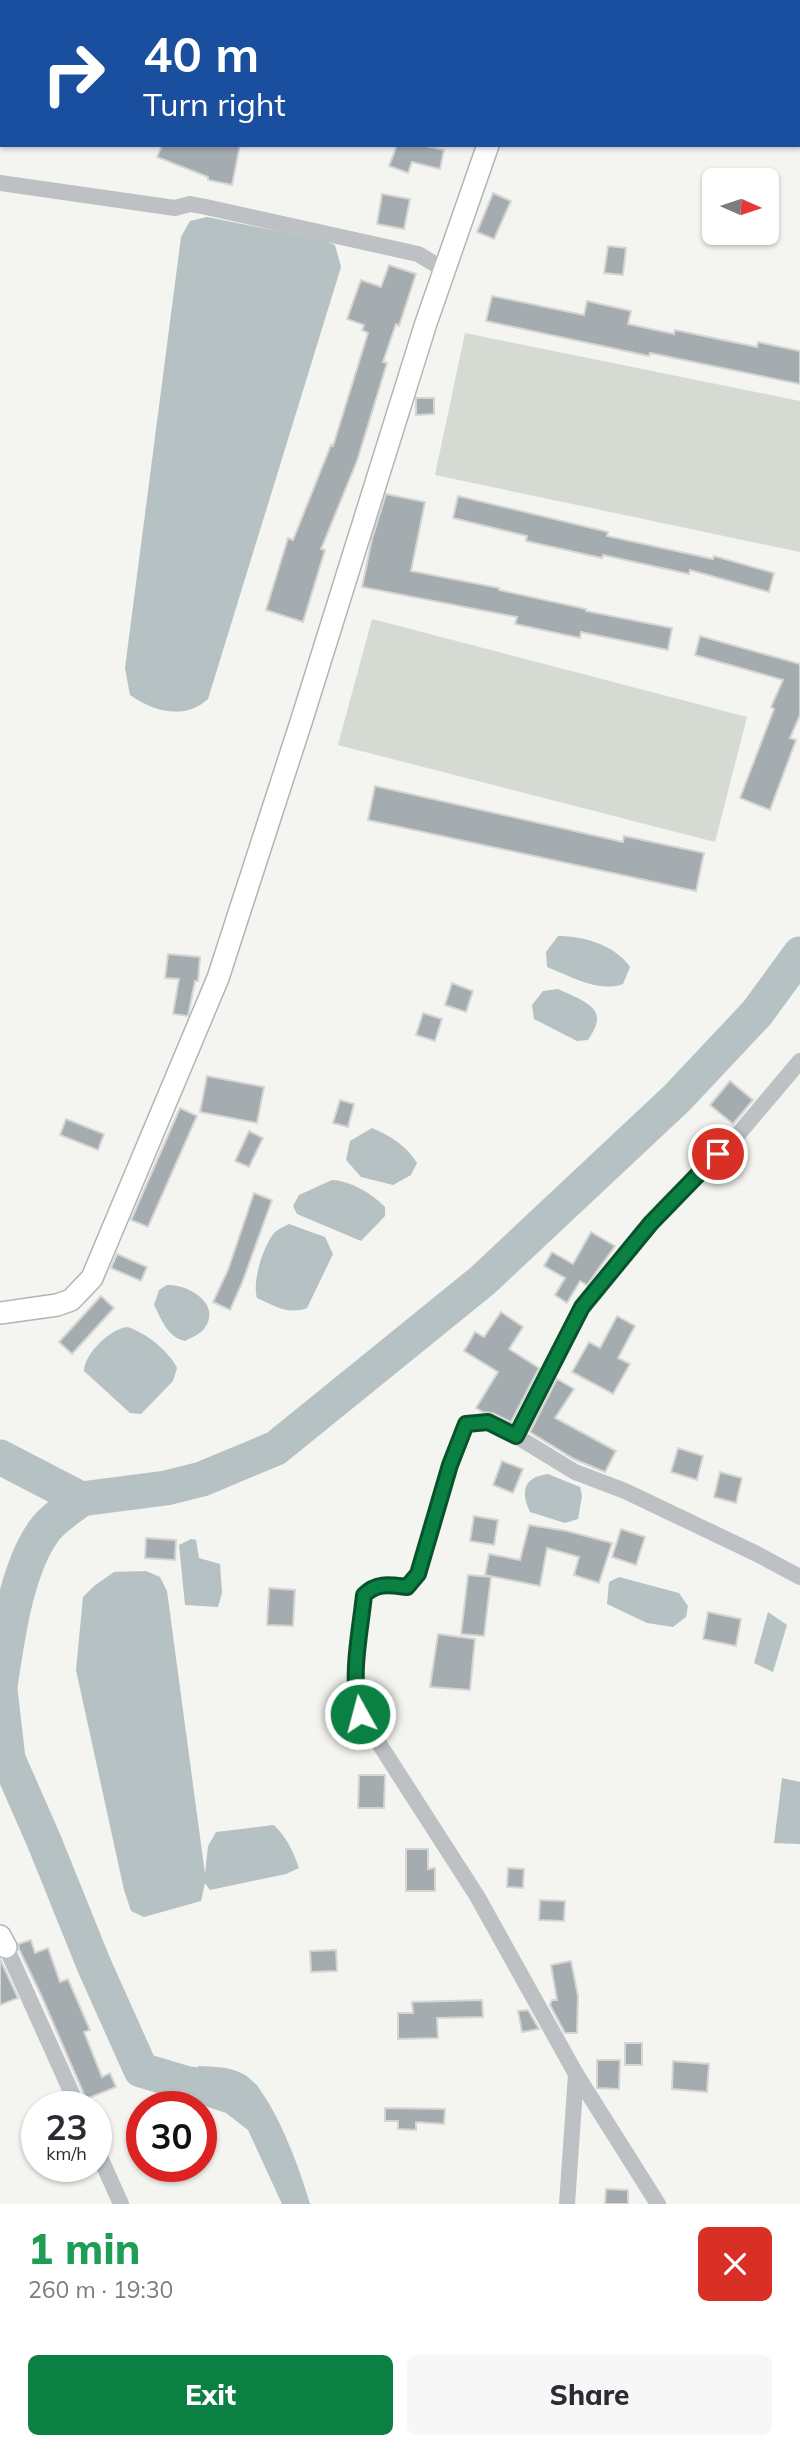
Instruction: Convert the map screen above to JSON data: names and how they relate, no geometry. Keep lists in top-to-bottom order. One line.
{"north":"right","page":{"turn":["40 m","Turn right"],"speed":"23 km/h","limit":"30","heading":["1 min","260 m · 19:30"],"buttons":["Exit","Share"]}}
